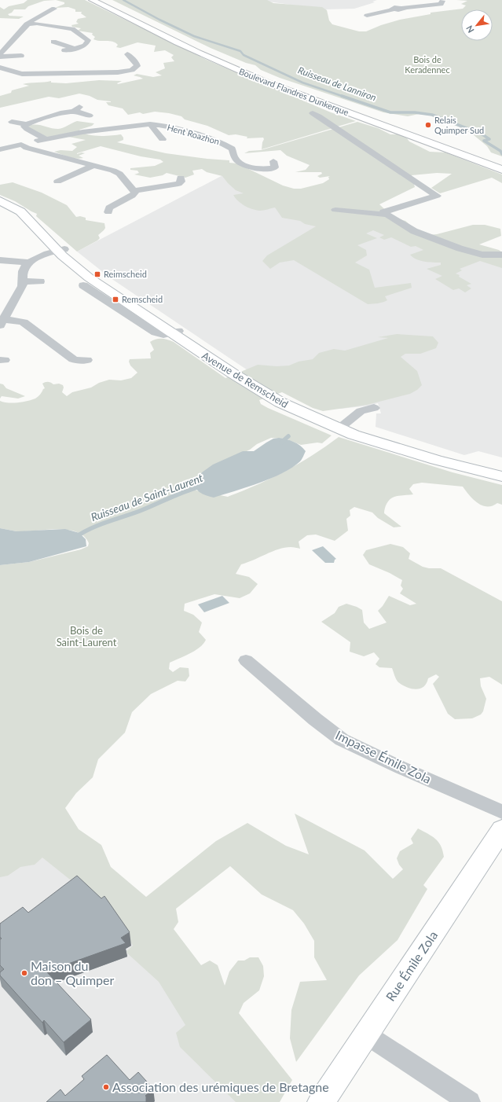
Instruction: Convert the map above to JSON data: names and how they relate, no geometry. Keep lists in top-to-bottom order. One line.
{"streets":{"main road":["Boulevard Flandres Dunkerque","Avenue de Remscheid","Rue Émile Zola"],"street":["Hent Roazhon","Impasse Émile Zola"]},"water":["Ruisseau de Lanniron","Ruisseau de Saint-Laurent"],"parks":["Bois de Keradennec","Bois de Saint-Laurent"],"places":{"other":["Relais Quimper Sud","Maison du don – Quimper","Association des urémiques de Bretagne"],"transit":["Reimscheid","Remscheid"]},"north":"bottom left"}
